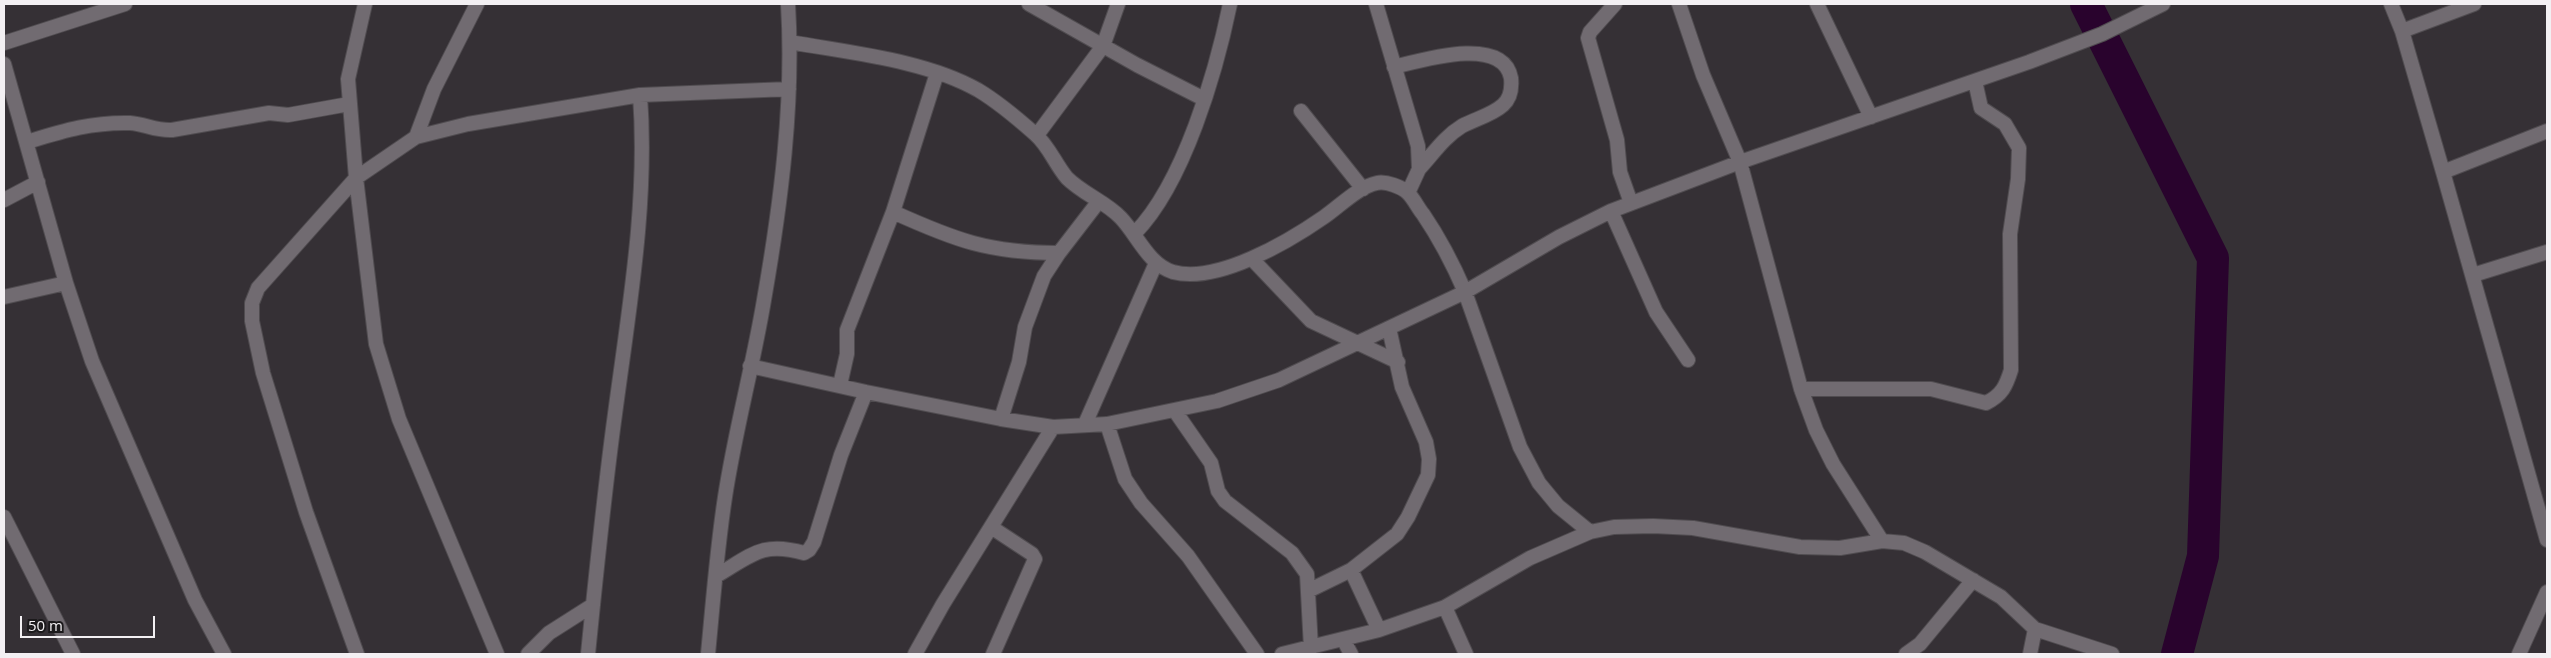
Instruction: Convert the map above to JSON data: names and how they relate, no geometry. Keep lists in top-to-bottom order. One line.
{"scale_bar":"50 m"}
